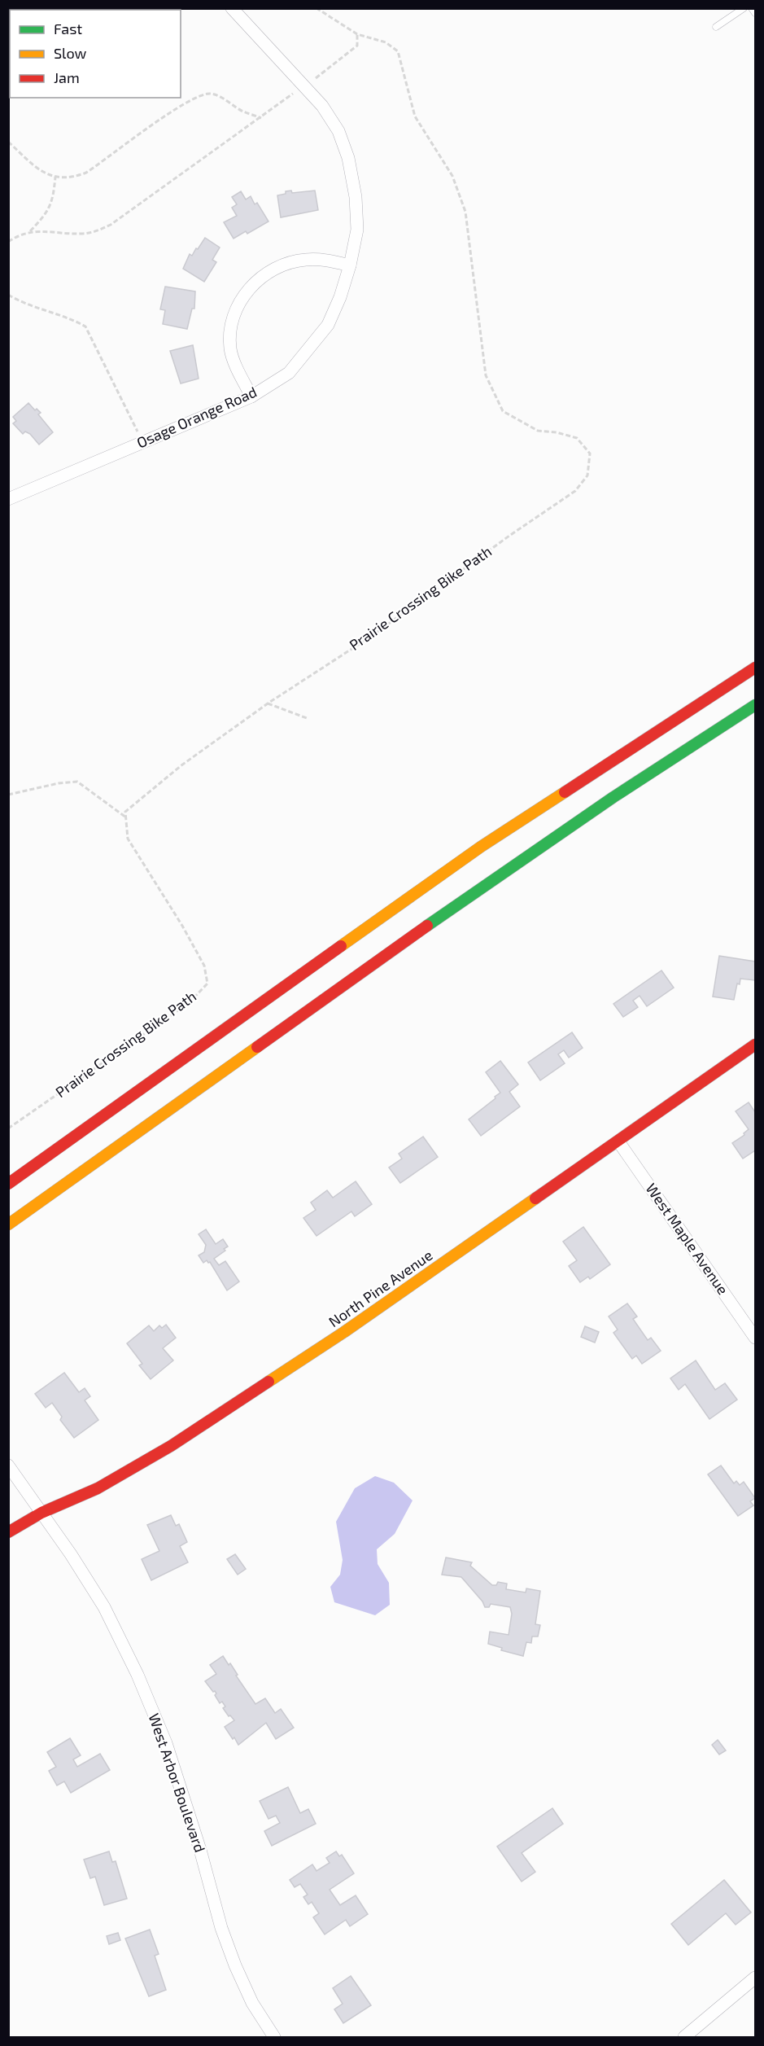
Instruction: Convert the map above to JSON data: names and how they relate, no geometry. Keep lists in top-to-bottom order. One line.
{"streets":{"main road":["North Pine Avenue"],"street":["Osage Orange Road","West Maple Avenue","West Arbor Boulevard"],"path":["Prairie Crossing Bike Path"]},"crossings":[["West Maple Avenue","North Pine Avenue"],["North Pine Avenue","West Arbor Boulevard"]],"legend":["Fast","Slow","Jam"]}
